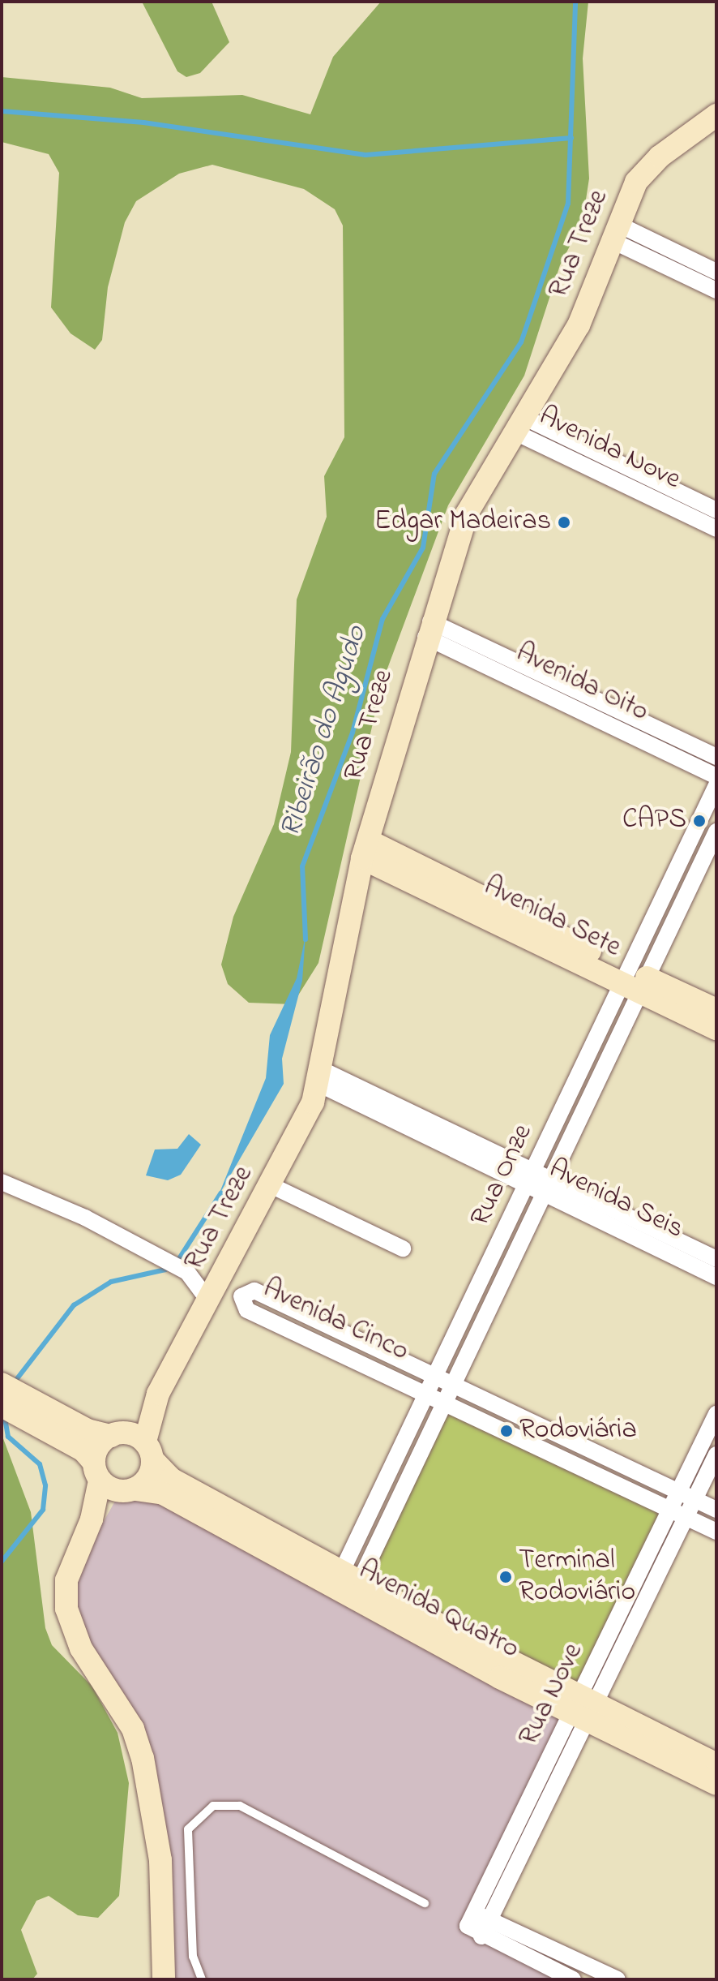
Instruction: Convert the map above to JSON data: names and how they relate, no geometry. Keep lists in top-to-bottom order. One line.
{"streets":{"street":["Rua Treze","Avenida Nove","Avenida Oito","Avenida Sete","Rua Onze","Avenida Seis","Avenida Cinco","Avenida Quatro","Rua Nove"]},"crossings":[["Rua Treze","Avenida Nove"],["Rua Treze","Avenida Oito"],["Rua Treze","Avenida Sete"],["Rua Treze","Avenida Seis"],["Rua Treze","Avenida Quatro"],["Avenida Sete","Rua Onze"],["Rua Onze","Avenida Seis"],["Rua Onze","Avenida Cinco"],["Rua Onze","Avenida Quatro"],["Avenida Cinco","Rua Nove"],["Avenida Quatro","Rua Nove"]],"water":["Ribeirão do Agudo"],"places":["Edgar Madeiras","CAPS","Rodoviária","Terminal Rodoviário"]}
